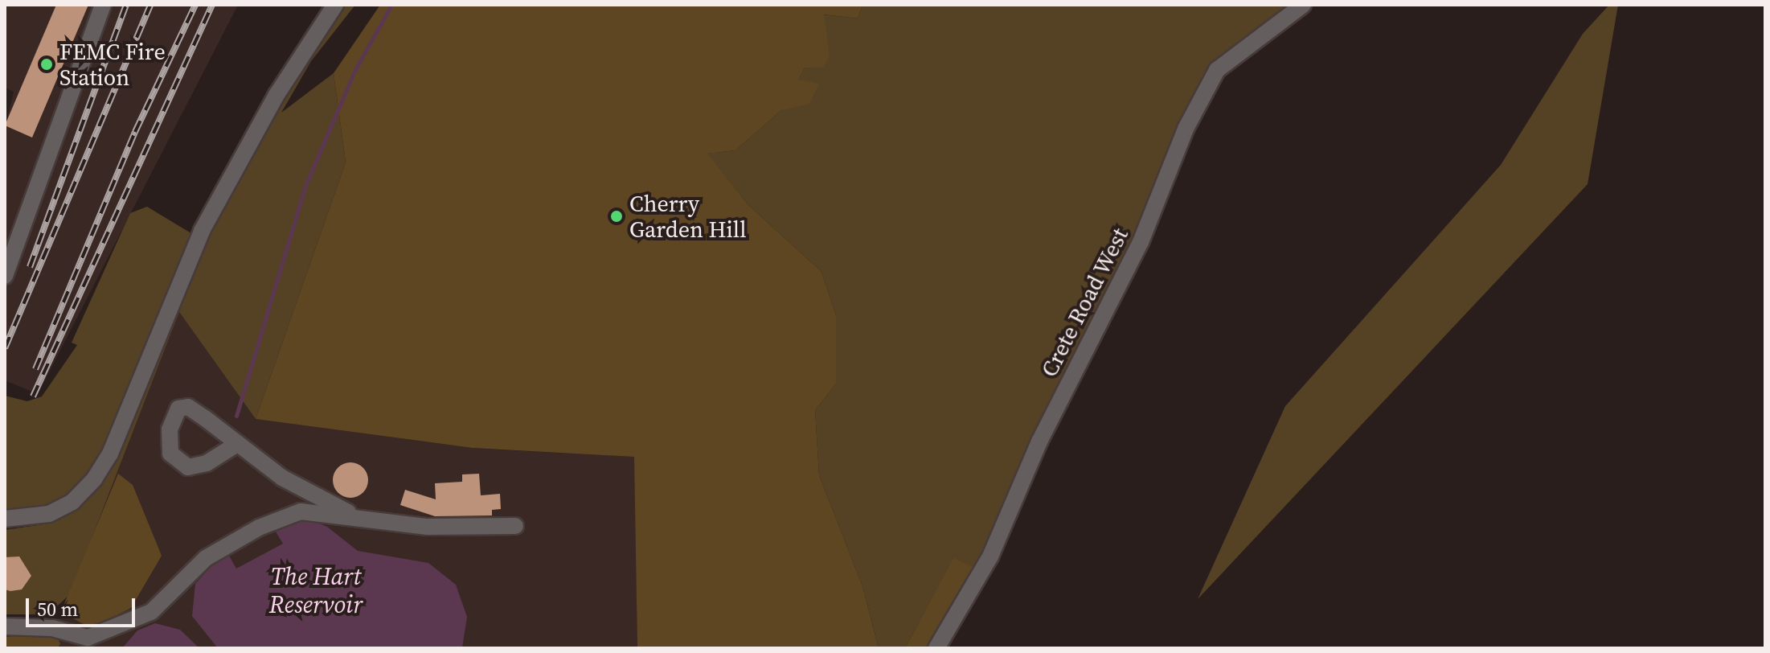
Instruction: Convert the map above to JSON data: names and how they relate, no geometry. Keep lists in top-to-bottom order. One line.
{"streets":{"street":["Crete Road West"]},"water":["The Hart Reservoir"],"places":["FEMC Fire Station","Cherry Garden Hill"],"scale_bar":"50 m"}
